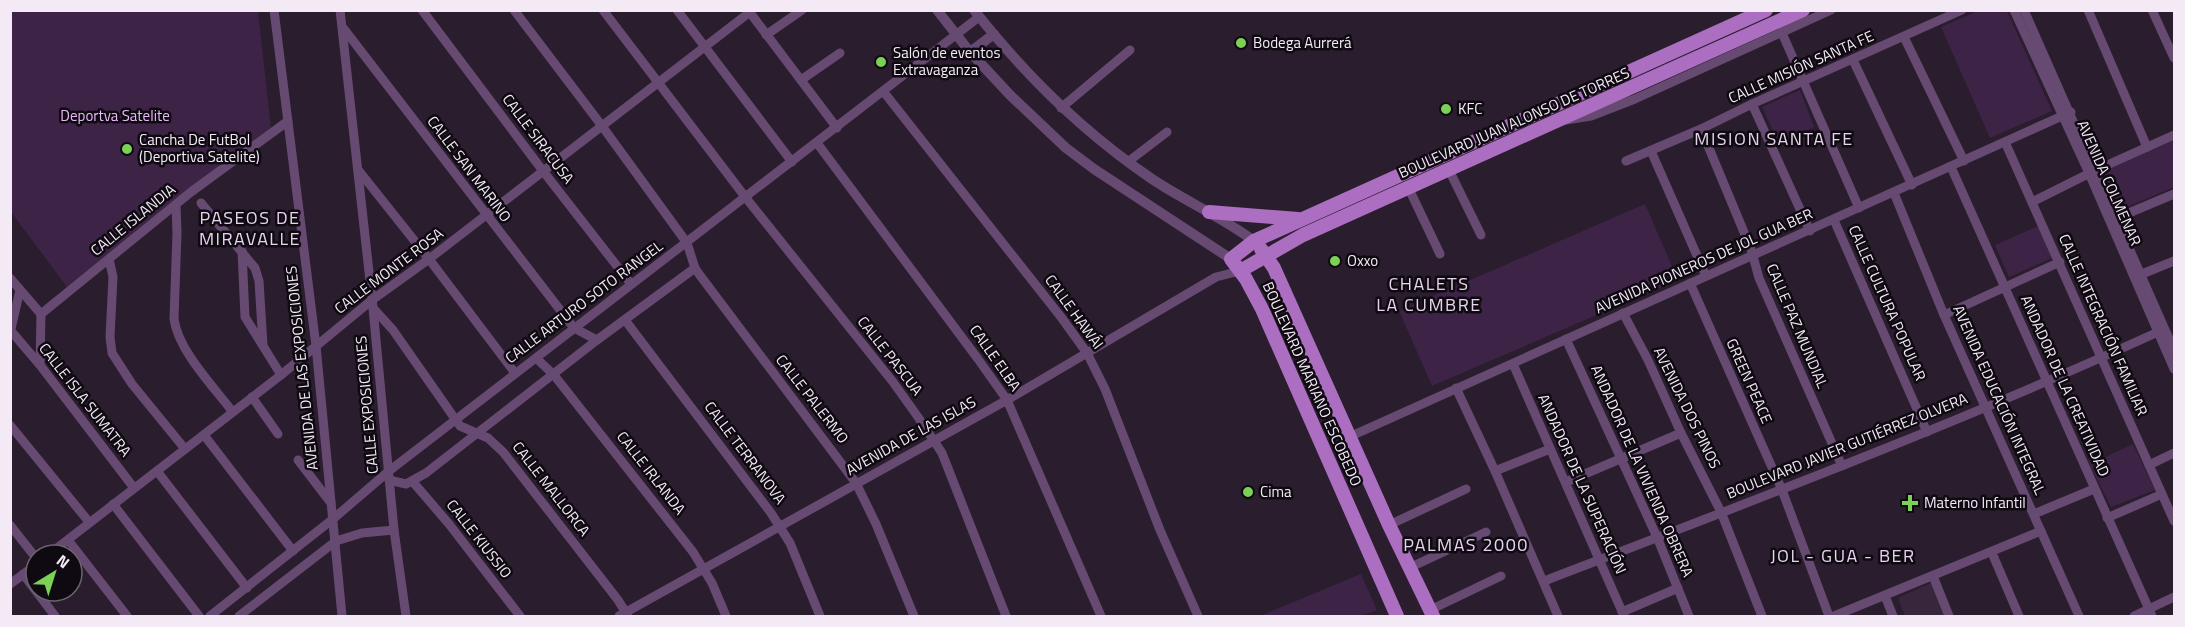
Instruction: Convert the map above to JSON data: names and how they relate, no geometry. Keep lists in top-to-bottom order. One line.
{"streets":{"main road":["BOULEVARD JUAN ALONSO DE TORRES","BOULEVARD MARIANO ESCOBEDO"],"street":["CALLE MISIÓN SANTA FE","CALLE SIRACUSA","CALLE SAN MARINO","AVENIDA COLMENAR","CALLE ISLANDIA","AVENIDA PIONEROS DE JOL GUA BER","CALLE MONTE ROSA","CALLE ARTURO SOTO RANGEL","CALLE CULTURA POPULAR","CALLE HAWÁI","CALLE INTEGRACIÓN FAMILIAR","CALLE PAZ MUNDIAL","CALLE PASCUA","CALLE ELBA","AVENIDA DE LAS EXPOSICIONES","GREEN PEACE","ANDADOR DE LA CREATIVIDAD","CALLE PALERMO","CALLE ISLA SUMATRA","AVENIDA EDUCACIÓN INTEGRAL","CALLE EXPOSICIONES","AVENIDA DOS PINOS","AVENIDA DE LAS ISLAS","BOULEVARD JAVIER GUTIÉRREZ OLVERA","CALLE TERRANOVA","ANDADOR DE LA VIVIENDA OBRERA","CALLE IRLANDA","ANDADOR DE LA SUPERACIÓN","CALLE MALLORCA","CALLE KIUSSIO"]},"crossings":[["CALLE MISIÓN SANTA FE","CALLE PAZ MUNDIAL"],["BOULEVARD JUAN ALONSO DE TORRES","BOULEVARD MARIANO ESCOBEDO"],["BOULEVARD JUAN ALONSO DE TORRES","AVENIDA DE LAS ISLAS"],["CALLE SIRACUSA","CALLE MONTE ROSA"],["CALLE SIRACUSA","CALLE ARTURO SOTO RANGEL"],["CALLE SAN MARINO","CALLE MONTE ROSA"],["CALLE SAN MARINO","CALLE ARTURO SOTO RANGEL"],["CALLE SAN MARINO","CALLE EXPOSICIONES"],["AVENIDA COLMENAR","AVENIDA PIONEROS DE JOL GUA BER"],["AVENIDA COLMENAR","BOULEVARD JAVIER GUTIÉRREZ OLVERA"],["CALLE ISLANDIA","AVENIDA DE LAS EXPOSICIONES"],["AVENIDA PIONEROS DE JOL GUA BER","CALLE CULTURA POPULAR"],["AVENIDA PIONEROS DE JOL GUA BER","CALLE INTEGRACIÓN FAMILIAR"],["AVENIDA PIONEROS DE JOL GUA BER","CALLE PAZ MUNDIAL"],["AVENIDA PIONEROS DE JOL GUA BER","GREEN PEACE"],["AVENIDA PIONEROS DE JOL GUA BER","BOULEVARD MARIANO ESCOBEDO"],["AVENIDA PIONEROS DE JOL GUA BER","ANDADOR DE LA CREATIVIDAD"],["AVENIDA PIONEROS DE JOL GUA BER","AVENIDA EDUCACIÓN INTEGRAL"],["AVENIDA PIONEROS DE JOL GUA BER","AVENIDA DOS PINOS"],["AVENIDA PIONEROS DE JOL GUA BER","ANDADOR DE LA VIVIENDA OBRERA"],["AVENIDA PIONEROS DE JOL GUA BER","ANDADOR DE LA SUPERACIÓN"],["CALLE MONTE ROSA","AVENIDA DE LAS EXPOSICIONES"],["CALLE MONTE ROSA","CALLE ISLA SUMATRA"],["CALLE MONTE ROSA","CALLE EXPOSICIONES"],["CALLE MONTE ROSA","CALLE MALLORCA"],["CALLE ARTURO SOTO RANGEL","CALLE HAWÁI"],["CALLE ARTURO SOTO RANGEL","CALLE PASCUA"],["CALLE ARTURO SOTO RANGEL","CALLE ELBA"],["CALLE ARTURO SOTO RANGEL","AVENIDA DE LAS EXPOSICIONES"],["CALLE ARTURO SOTO RANGEL","BOULEVARD MARIANO ESCOBEDO"],["CALLE ARTURO SOTO RANGEL","CALLE PALERMO"],["CALLE ARTURO SOTO RANGEL","CALLE EXPOSICIONES"],["CALLE ARTURO SOTO RANGEL","CALLE IRLANDA"],["CALLE ARTURO SOTO RANGEL","CALLE MALLORCA"],["CALLE CULTURA POPULAR","BOULEVARD JAVIER GUTIÉRREZ OLVERA"],["CALLE HAWÁI","AVENIDA DE LAS ISLAS"],["CALLE INTEGRACIÓN FAMILIAR","BOULEVARD JAVIER GUTIÉRREZ OLVERA"],["CALLE PAZ MUNDIAL","BOULEVARD JAVIER GUTIÉRREZ OLVERA"],["CALLE PASCUA","AVENIDA DE LAS ISLAS"],["CALLE ELBA","AVENIDA DE LAS ISLAS"],["GREEN PEACE","BOULEVARD JAVIER GUTIÉRREZ OLVERA"],["BOULEVARD MARIANO ESCOBEDO","AVENIDA DE LAS ISLAS"],["ANDADOR DE LA CREATIVIDAD","BOULEVARD JAVIER GUTIÉRREZ OLVERA"],["CALLE PALERMO","AVENIDA DE LAS ISLAS"],["AVENIDA EDUCACIÓN INTEGRAL","BOULEVARD JAVIER GUTIÉRREZ OLVERA"],["CALLE EXPOSICIONES","CALLE MALLORCA"],["AVENIDA DOS PINOS","BOULEVARD JAVIER GUTIÉRREZ OLVERA"],["AVENIDA DE LAS ISLAS","CALLE TERRANOVA"],["AVENIDA DE LAS ISLAS","CALLE IRLANDA"],["AVENIDA DE LAS ISLAS","CALLE MALLORCA"],["BOULEVARD JAVIER GUTIÉRREZ OLVERA","ANDADOR DE LA VIVIENDA OBRERA"],["BOULEVARD JAVIER GUTIÉRREZ OLVERA","ANDADOR DE LA SUPERACIÓN"]],"districts":["MISION SANTA FE","PASEOS DE MIRAVALLE","CHALETS LA CUMBRE","PALMAS 2000","JOL - GUA - BER"],"parks":["Deportva Satelite"],"places":{"other":["Bodega Aurrerá","Salón de eventos Extravaganza","KFC","Cancha De FutBol (Deportiva Satelite)","Oxxo","Cima"],"health":["Materno Infantil"]},"north":"top right"}
